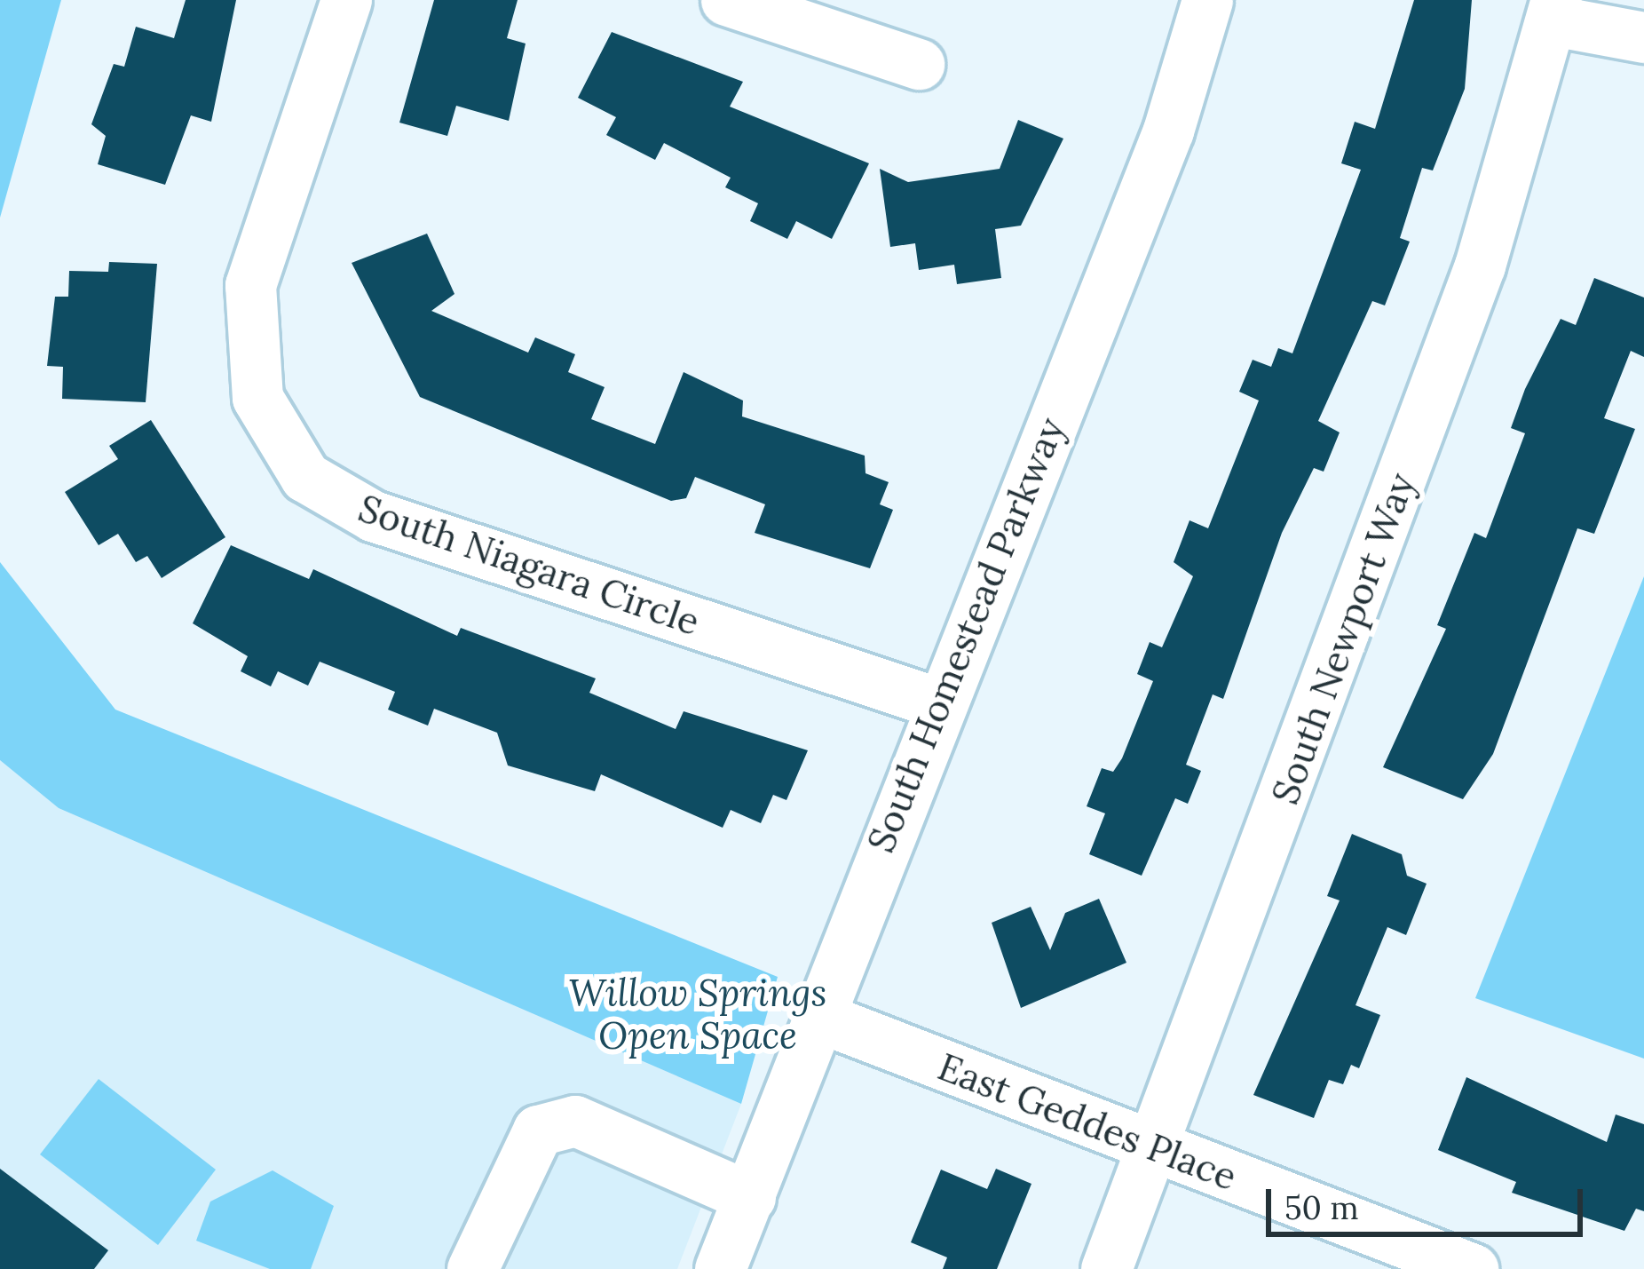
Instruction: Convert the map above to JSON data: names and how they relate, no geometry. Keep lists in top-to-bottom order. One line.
{"streets":{"street":["South Niagara Circle","South Homestead Parkway","South Newport Way","East Geddes Place"]},"crossings":[["South Niagara Circle","South Homestead Parkway"],["South Homestead Parkway","East Geddes Place"],["South Newport Way","East Geddes Place"]],"parks":["Willow Springs Open Space"],"scale_bar":"50 m"}
